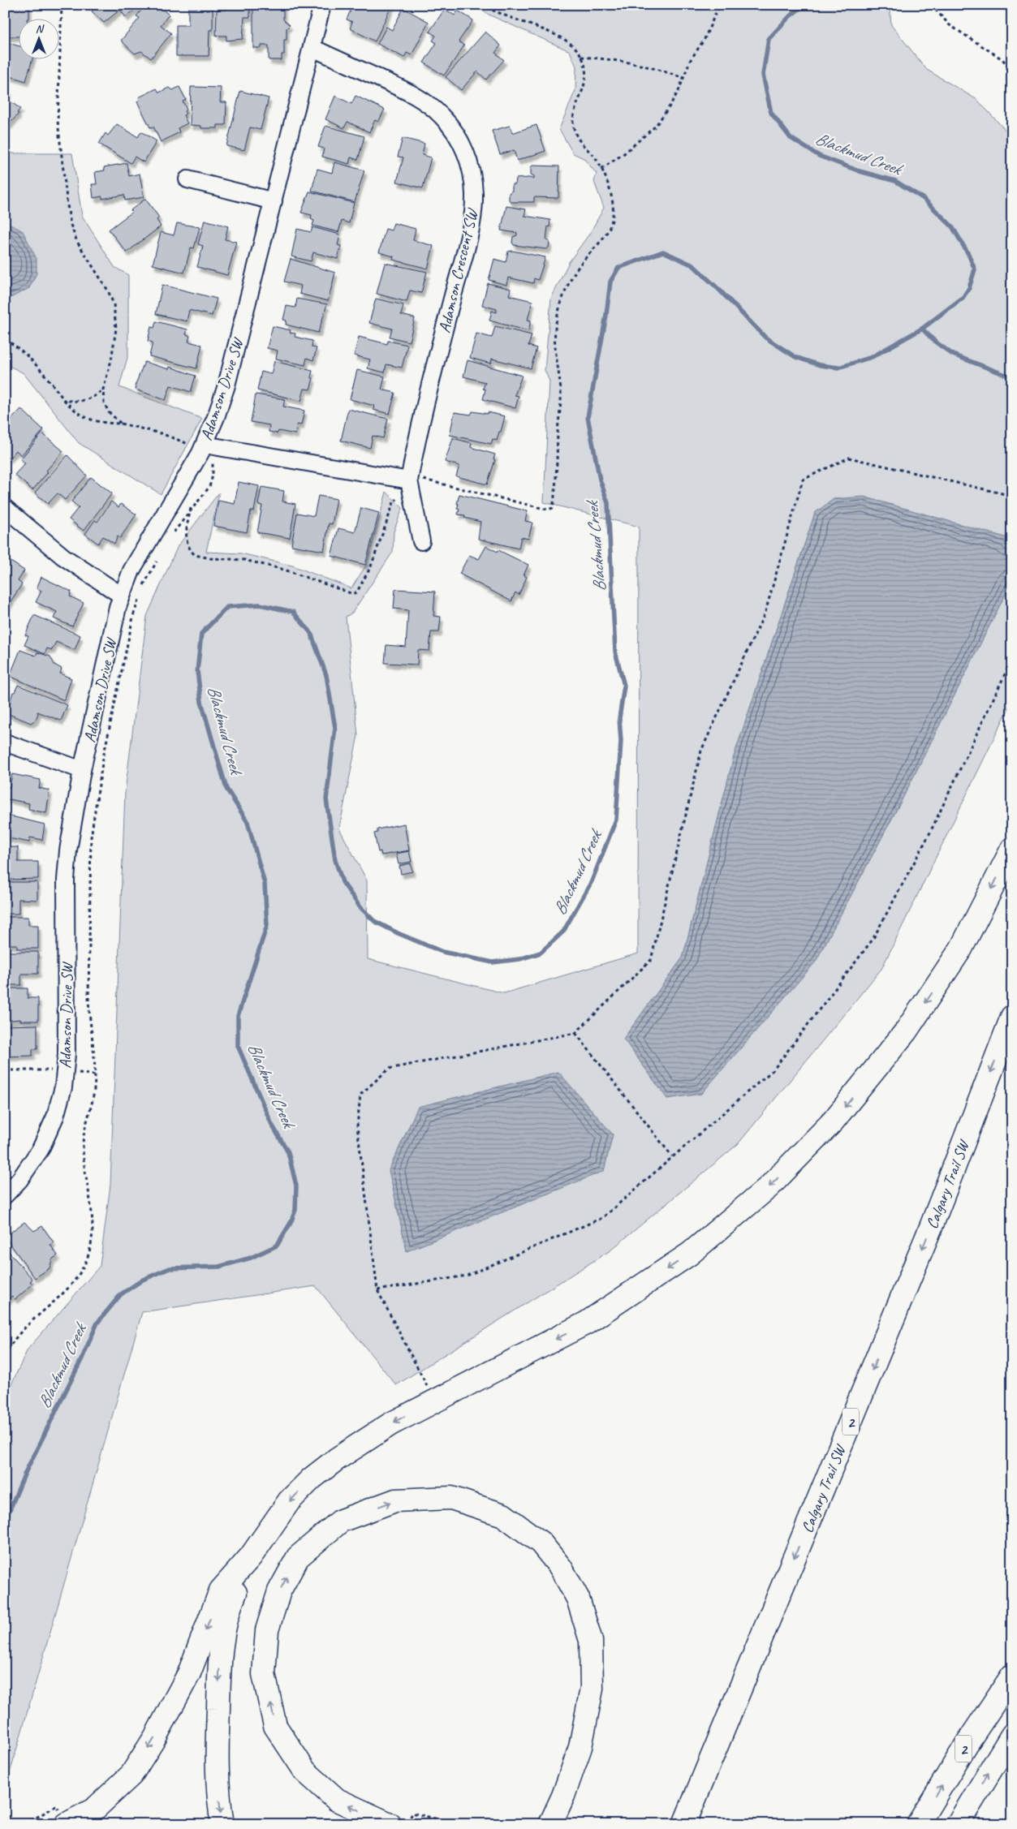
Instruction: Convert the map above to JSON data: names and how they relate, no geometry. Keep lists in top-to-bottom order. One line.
{"streets":{"highway":["Calgary Trail SW","2"],"street":["Adamson Crescent SW","Adamson Drive SW"]},"crossings":[["Adamson Crescent SW","Adamson Drive SW"]],"one_way":["Calgary Trail SW"],"water":["Blackmud Creek"],"north":"top"}
